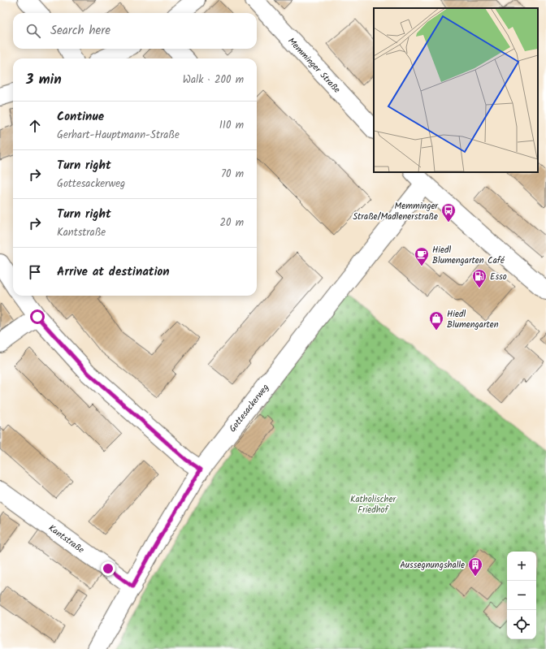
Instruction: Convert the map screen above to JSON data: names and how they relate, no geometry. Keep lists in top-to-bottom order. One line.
{"streets":{"street":["Memminger Straße","Gottesackerweg","Kantstraße"]},"crossings":[["Gottesackerweg","Kantstraße"]],"parks":["Katholischer Friedhof"],"places":{"bus stop":["Memminger Straße/Madlenerstraße"],"cafe":["Hiedl Blumengarten Café"],"fuel station":["Esso"],"shop":["Hiedl Blumengarten"],"building":["Aussegnungshalle"]},"page":{"search":"Search here","heading":["3 min","Walk · 200 m"],"list":[["Continue","Gerhart-Hauptmann-Straße","110 m"],["Turn right","Gottesackerweg","70 m"],["Turn right","Kantstraße","20 m"],"Arrive at destination"],"map_buttons":["+","−"]}}
